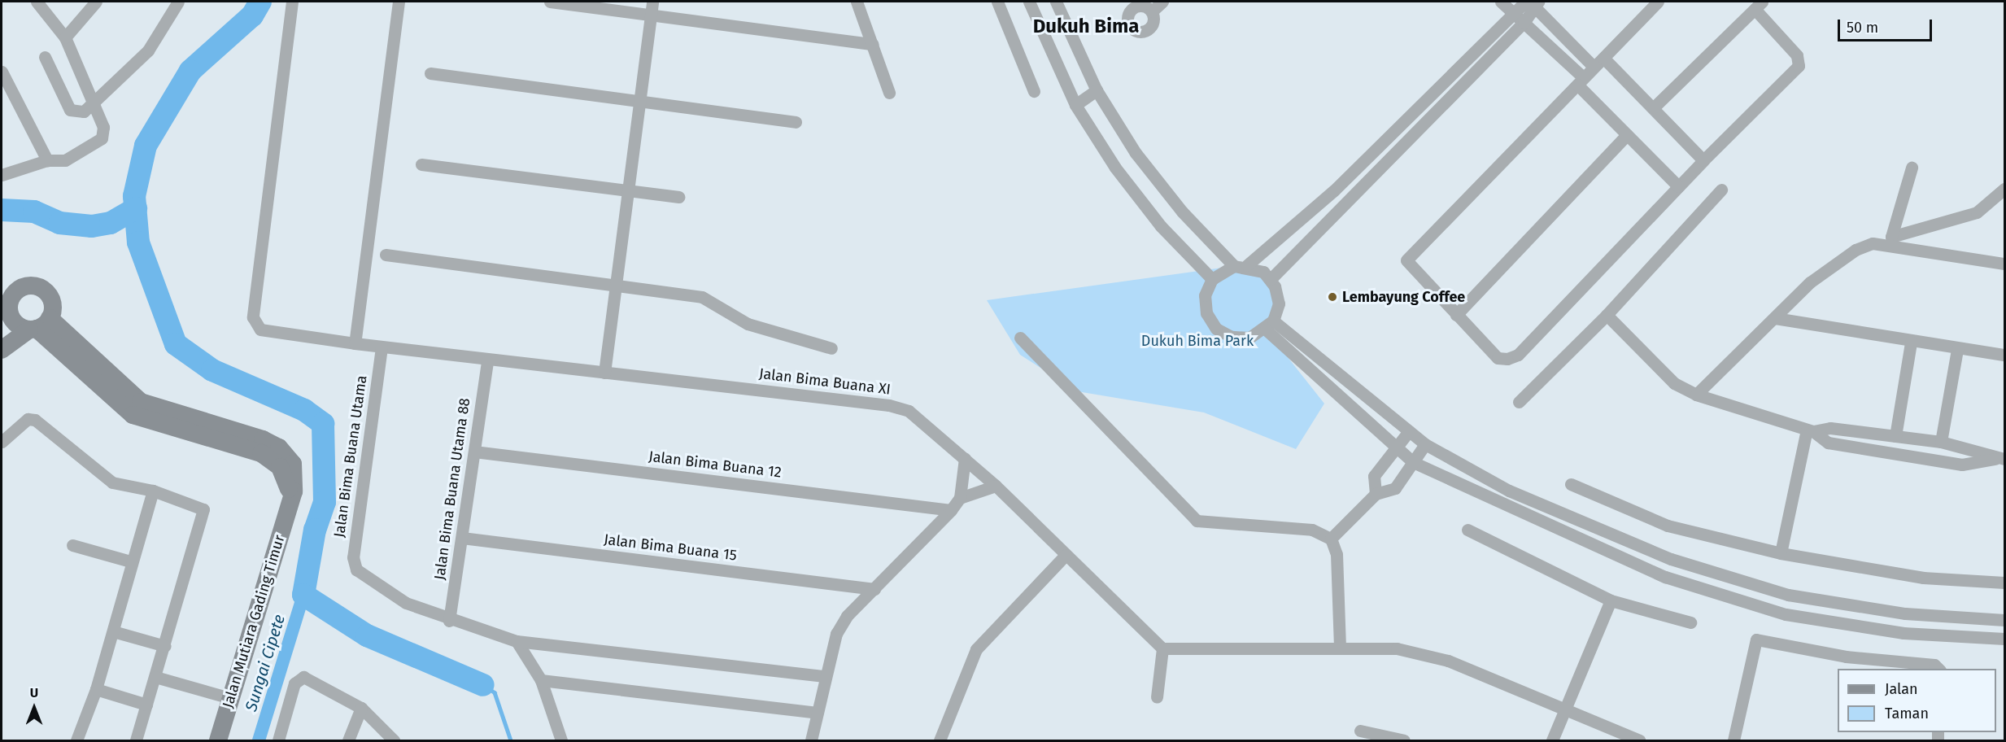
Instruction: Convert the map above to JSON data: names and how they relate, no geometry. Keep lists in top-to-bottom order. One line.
{"streets":{"main road":["Jalan Mutiara Gading Timur"],"street":["Jalan Bima Buana XI","Jalan Bima Buana Utama","Jalan Bima Buana 12","Jalan Bima Buana Utama 88","Jalan Bima Buana 15"]},"crossings":[["Jalan Bima Buana XI","Jalan Bima Buana Utama 88"],["Jalan Bima Buana Utama","Jalan Bima Buana Utama 88"],["Jalan Bima Buana 12","Jalan Bima Buana Utama 88"],["Jalan Bima Buana Utama 88","Jalan Bima Buana 15"]],"districts":["Dukuh Bima"],"water":["Sungai Cipete"],"parks":["Dukuh Bima Park"],"places":["Lembayung Coffee"],"legend":["Jalan","Taman"],"scale_bar":"50 m","north":"top"}
